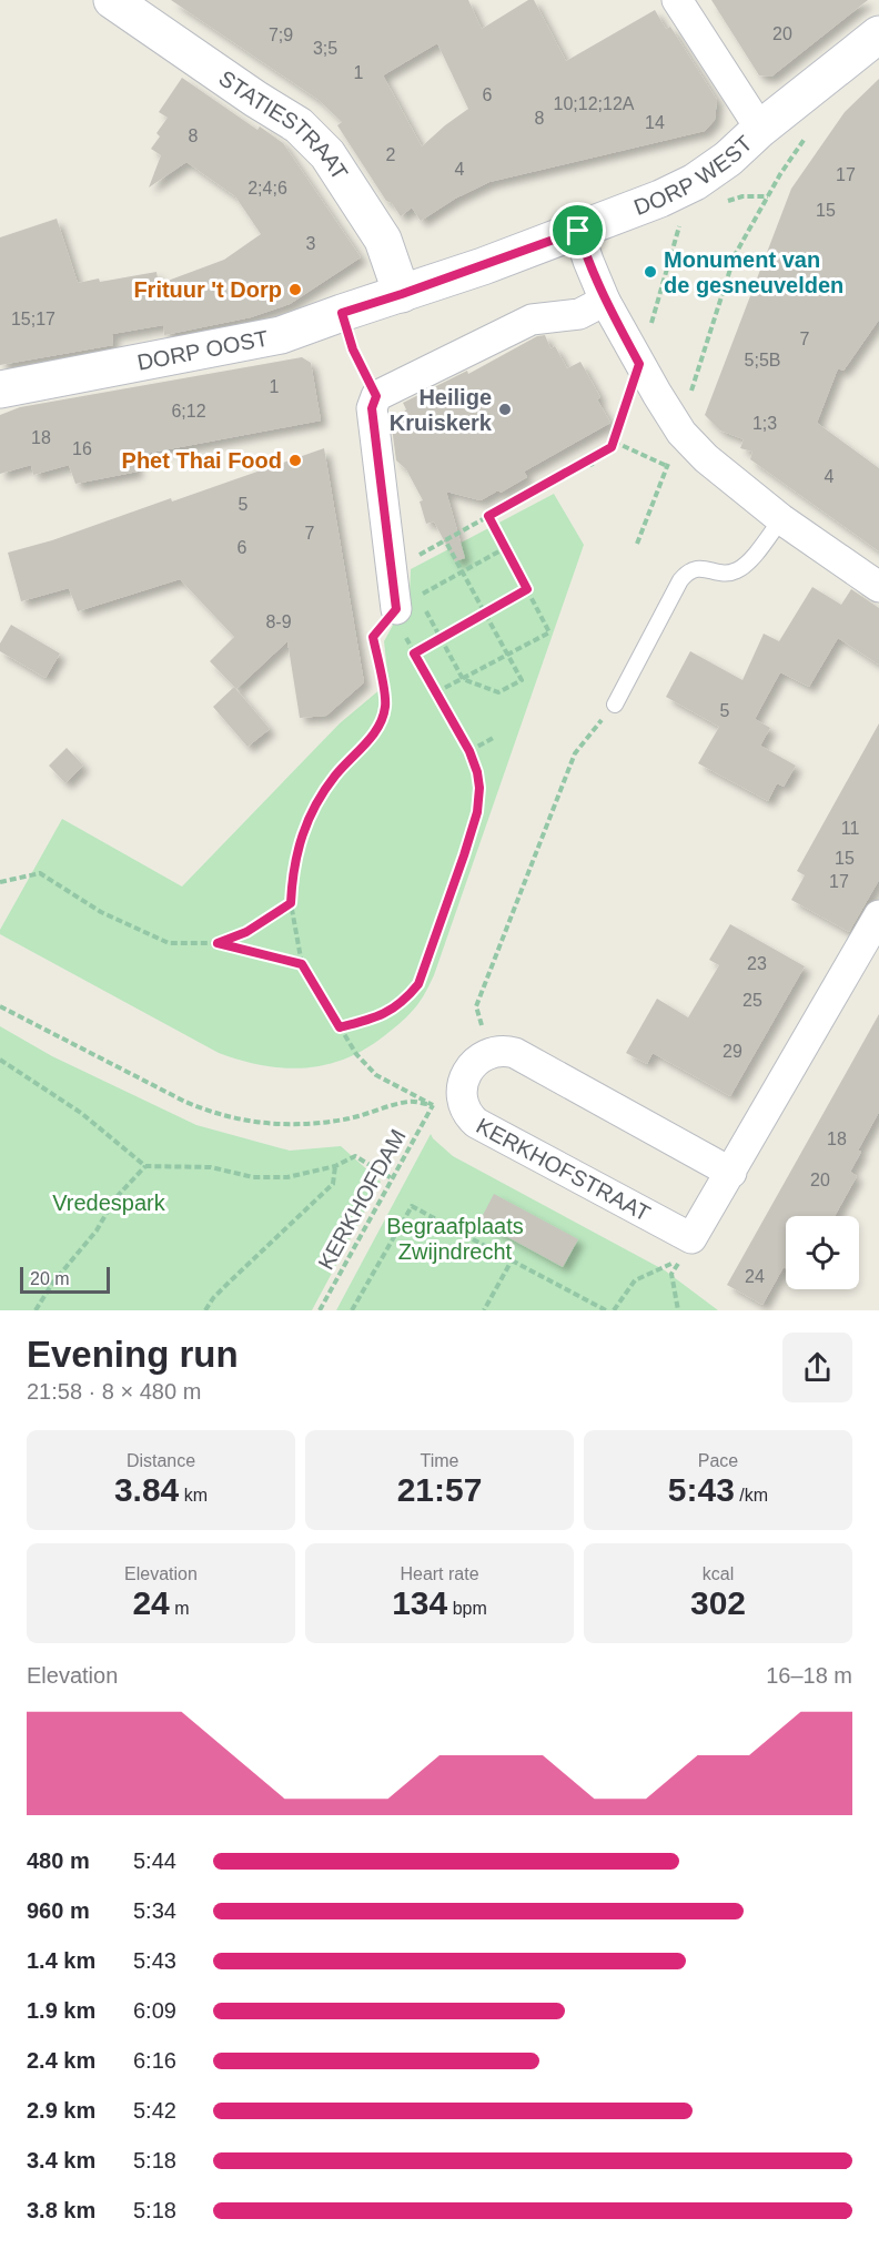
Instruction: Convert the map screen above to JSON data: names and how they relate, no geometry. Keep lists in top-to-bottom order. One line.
{"streets":{"main road":["STATIESTRAAT","DORP WEST","DORP OOST"],"street":["KERKHOFSTRAAT"],"path":["KERKHOFDAM"]},"crossings":[["STATIESTRAAT","DORP WEST"],["STATIESTRAAT","DORP OOST"],["DORP WEST","DORP OOST"]],"parks":["Vredespark","Begraafplaats Zwijndrecht"],"places":["Monument van de gesneuvelden","Frituur 't Dorp","Heilige Kruiskerk","Phet Thai Food"],"house_numbers":["20","7;9","3;5","1","6","10;12;12A","8","14","8","2","4","17","2;4;6","15","3","15;17","7","5;5B","1","6;12","1;3","18","16","4","5","7","6","8-9","5","11","15","17","23","25","29","18","20","24"],"scale_bar":"20 m","page":{"scale":"20 m","heading":["Evening run","21:58 · 8 × 480 m"],"stats":[["Distance","3.84 km"],["Time","21:57"],["Pace","5:43 /km"],["Elevation","24 m"],["Heart rate","134 bpm"],["kcal","302"]],"chart":["Elevation","16–18 m"],"list":[{"name":"480 m","note":"5:44"},{"name":"960 m","note":"5:34"},{"name":"1.4 km","note":"5:43"},{"name":"1.9 km","note":"6:09"},{"name":"2.4 km","note":"6:16"},{"name":"2.9 km","note":"5:42"},{"name":"3.4 km","note":"5:18"},{"name":"3.8 km","note":"5:18"}]}}
